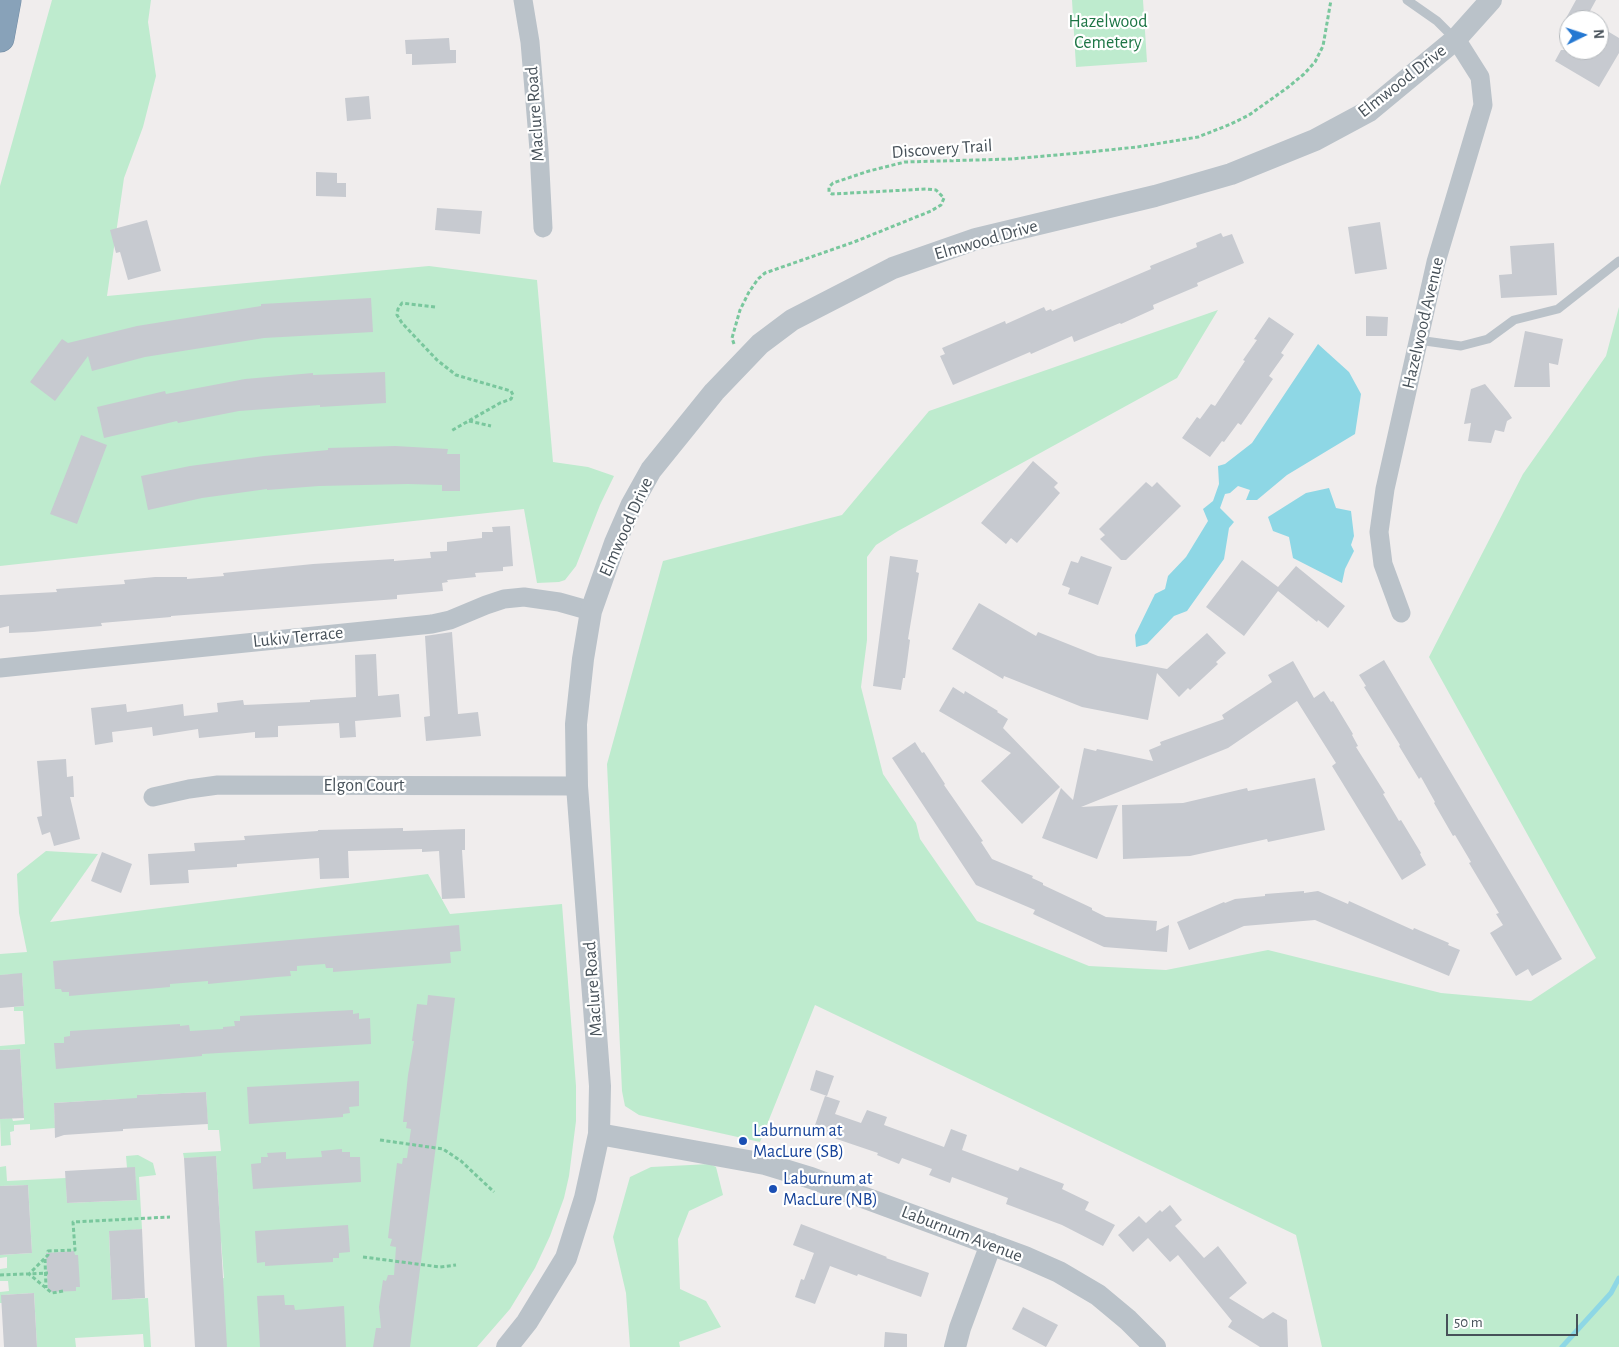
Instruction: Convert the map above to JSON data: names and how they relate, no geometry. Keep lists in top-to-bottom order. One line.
{"streets":{"street":["Elmwood Drive","Maclure Road","Hazelwood Avenue","Lukiv Terrace","Elgon Court","Laburnum Avenue"],"path":["Discovery Trail"]},"crossings":[["Elmwood Drive","Maclure Road"],["Elmwood Drive","Hazelwood Avenue"],["Elmwood Drive","Lukiv Terrace"],["Maclure Road","Lukiv Terrace"],["Maclure Road","Elgon Court"],["Maclure Road","Laburnum Avenue"]],"parks":["Hazelwood Cemetery"],"places":["Laburnum at MacLure (SB)","Laburnum at MacLure (NB)"],"scale_bar":"50 m","north":"right"}
